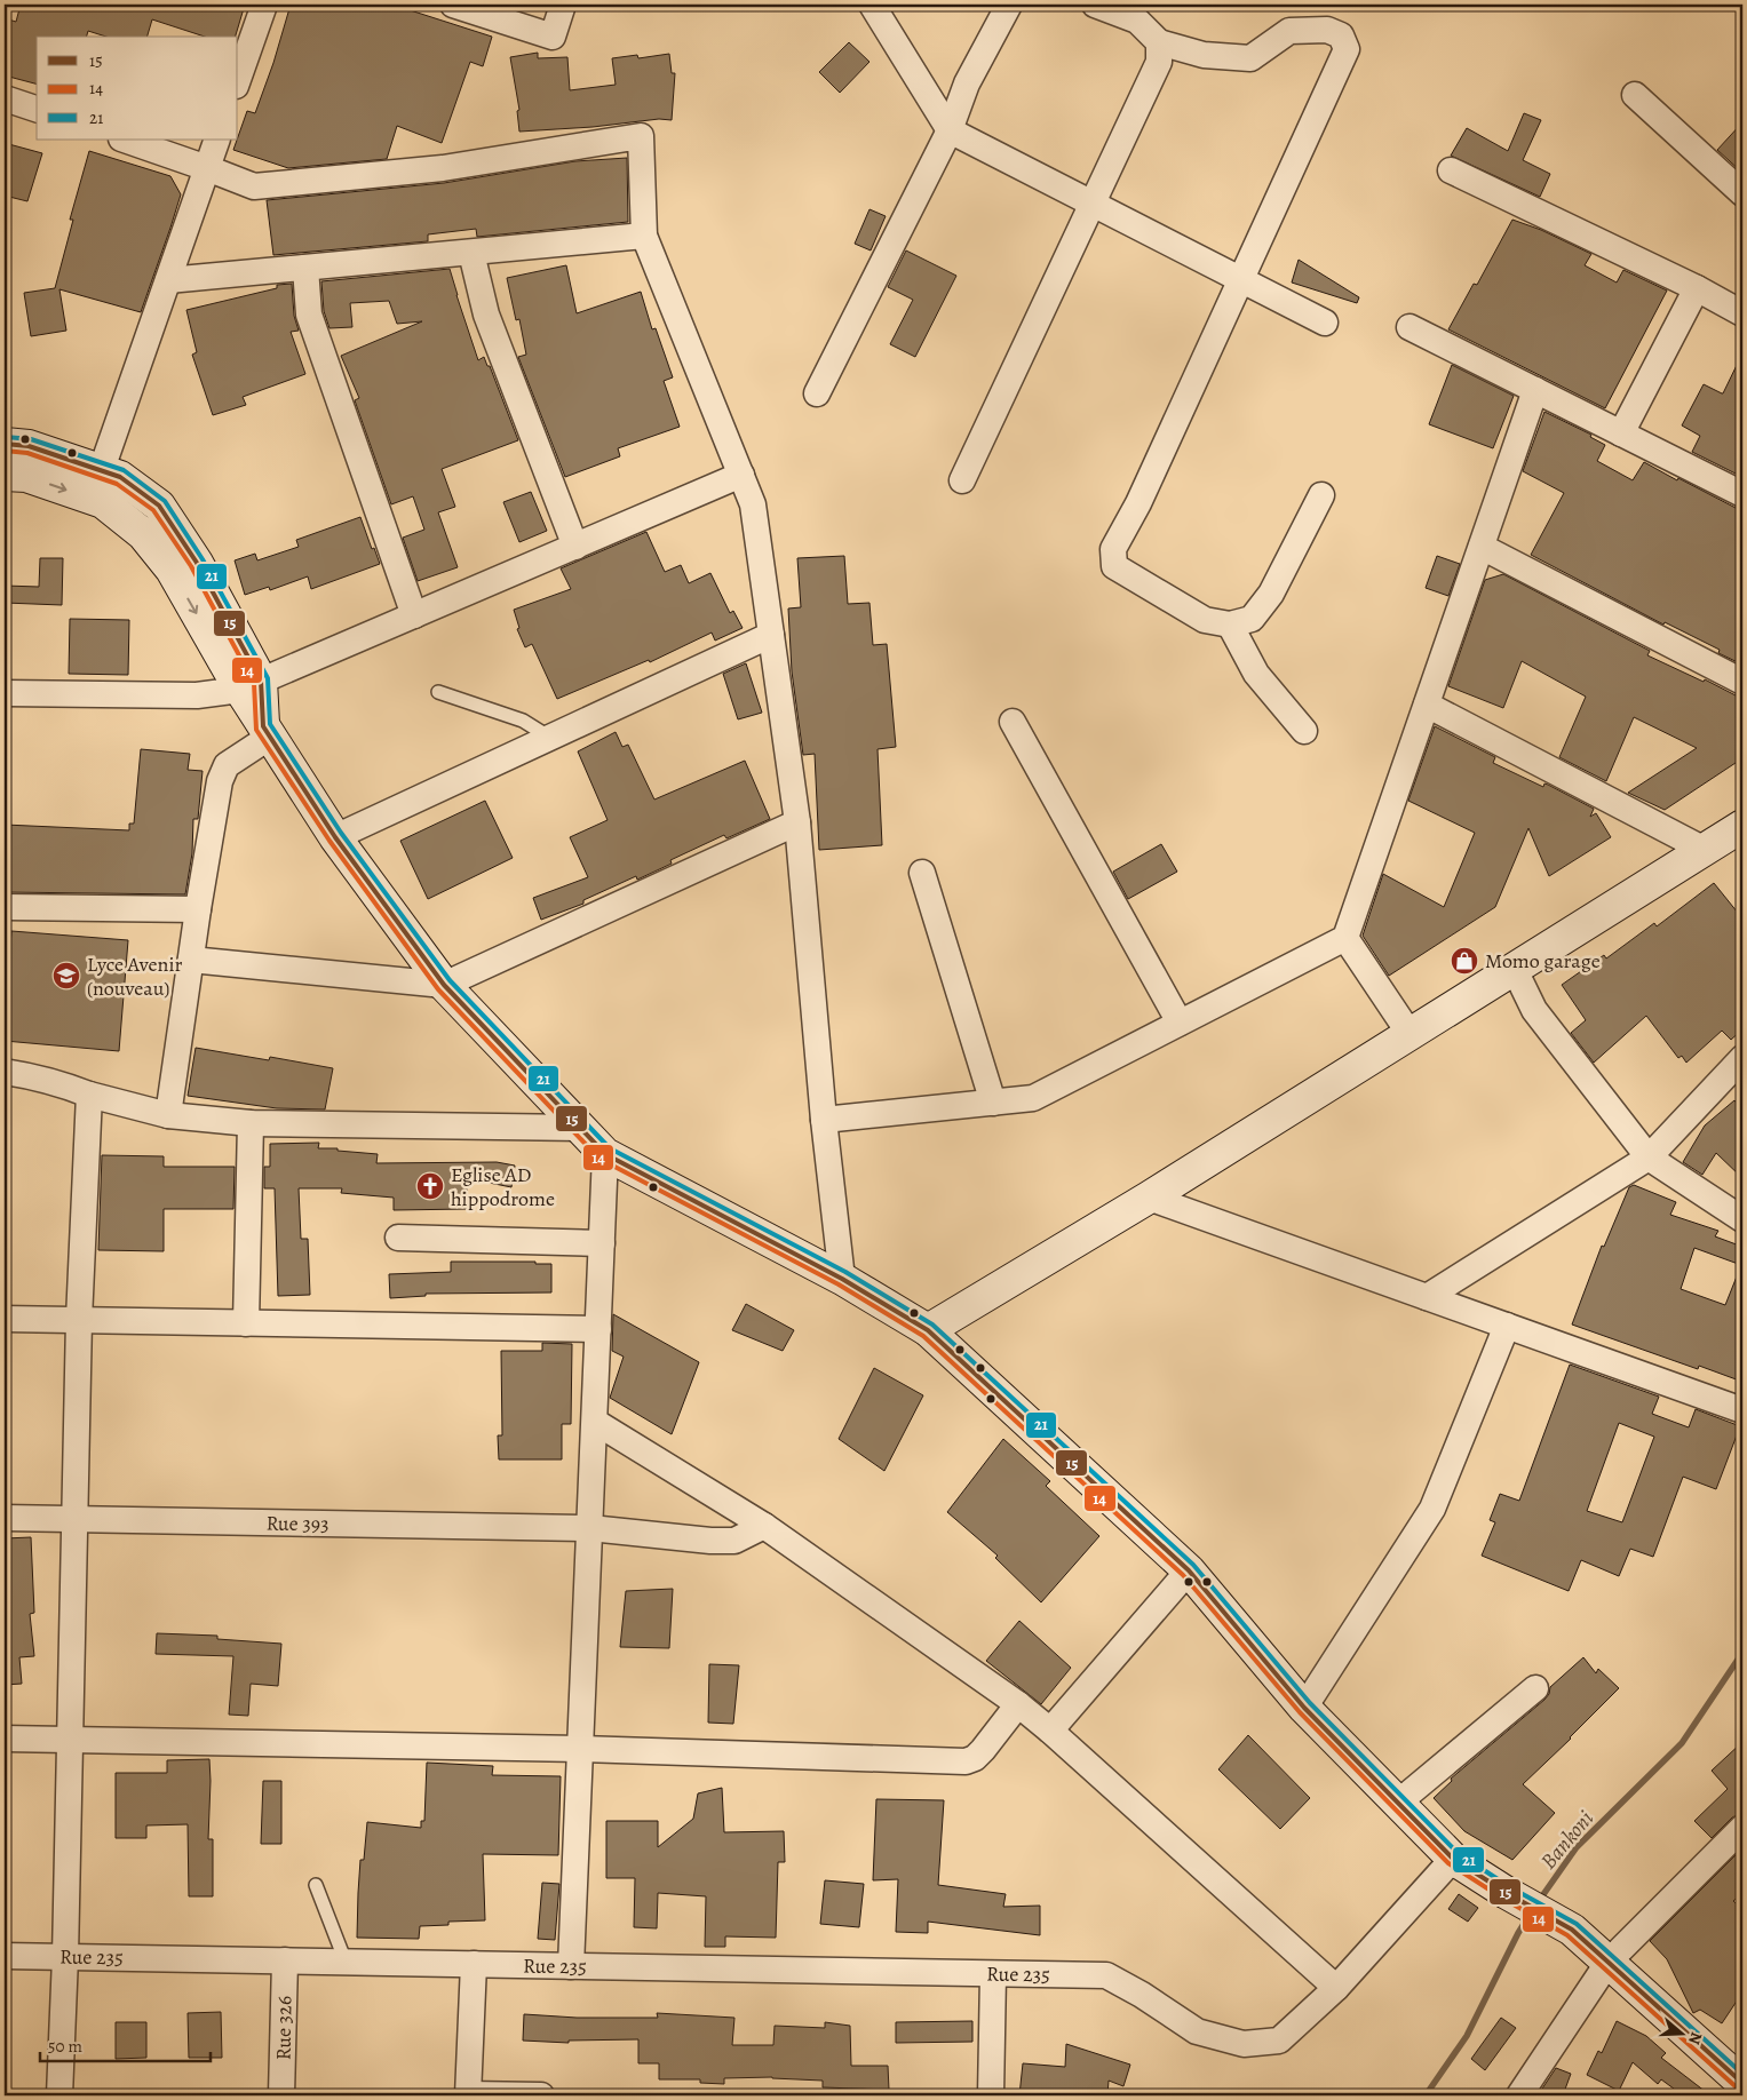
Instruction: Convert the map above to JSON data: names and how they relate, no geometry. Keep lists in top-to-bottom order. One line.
{"streets":{"street":["Rue 393","Rue 235","Rue 326"]},"crossings":[["Rue 235","Rue 326"]],"water":["Bankoni"],"places":{"shop":["Momo garage"],"school or university":["Lyce Avenir (nouveau)"],"church":["Eglise AD hippodrome"]},"lines":["transit line 21","transit line 15","transit line 14"],"legend":["15","14","21"],"scale_bar":"50 m","north":"right"}
